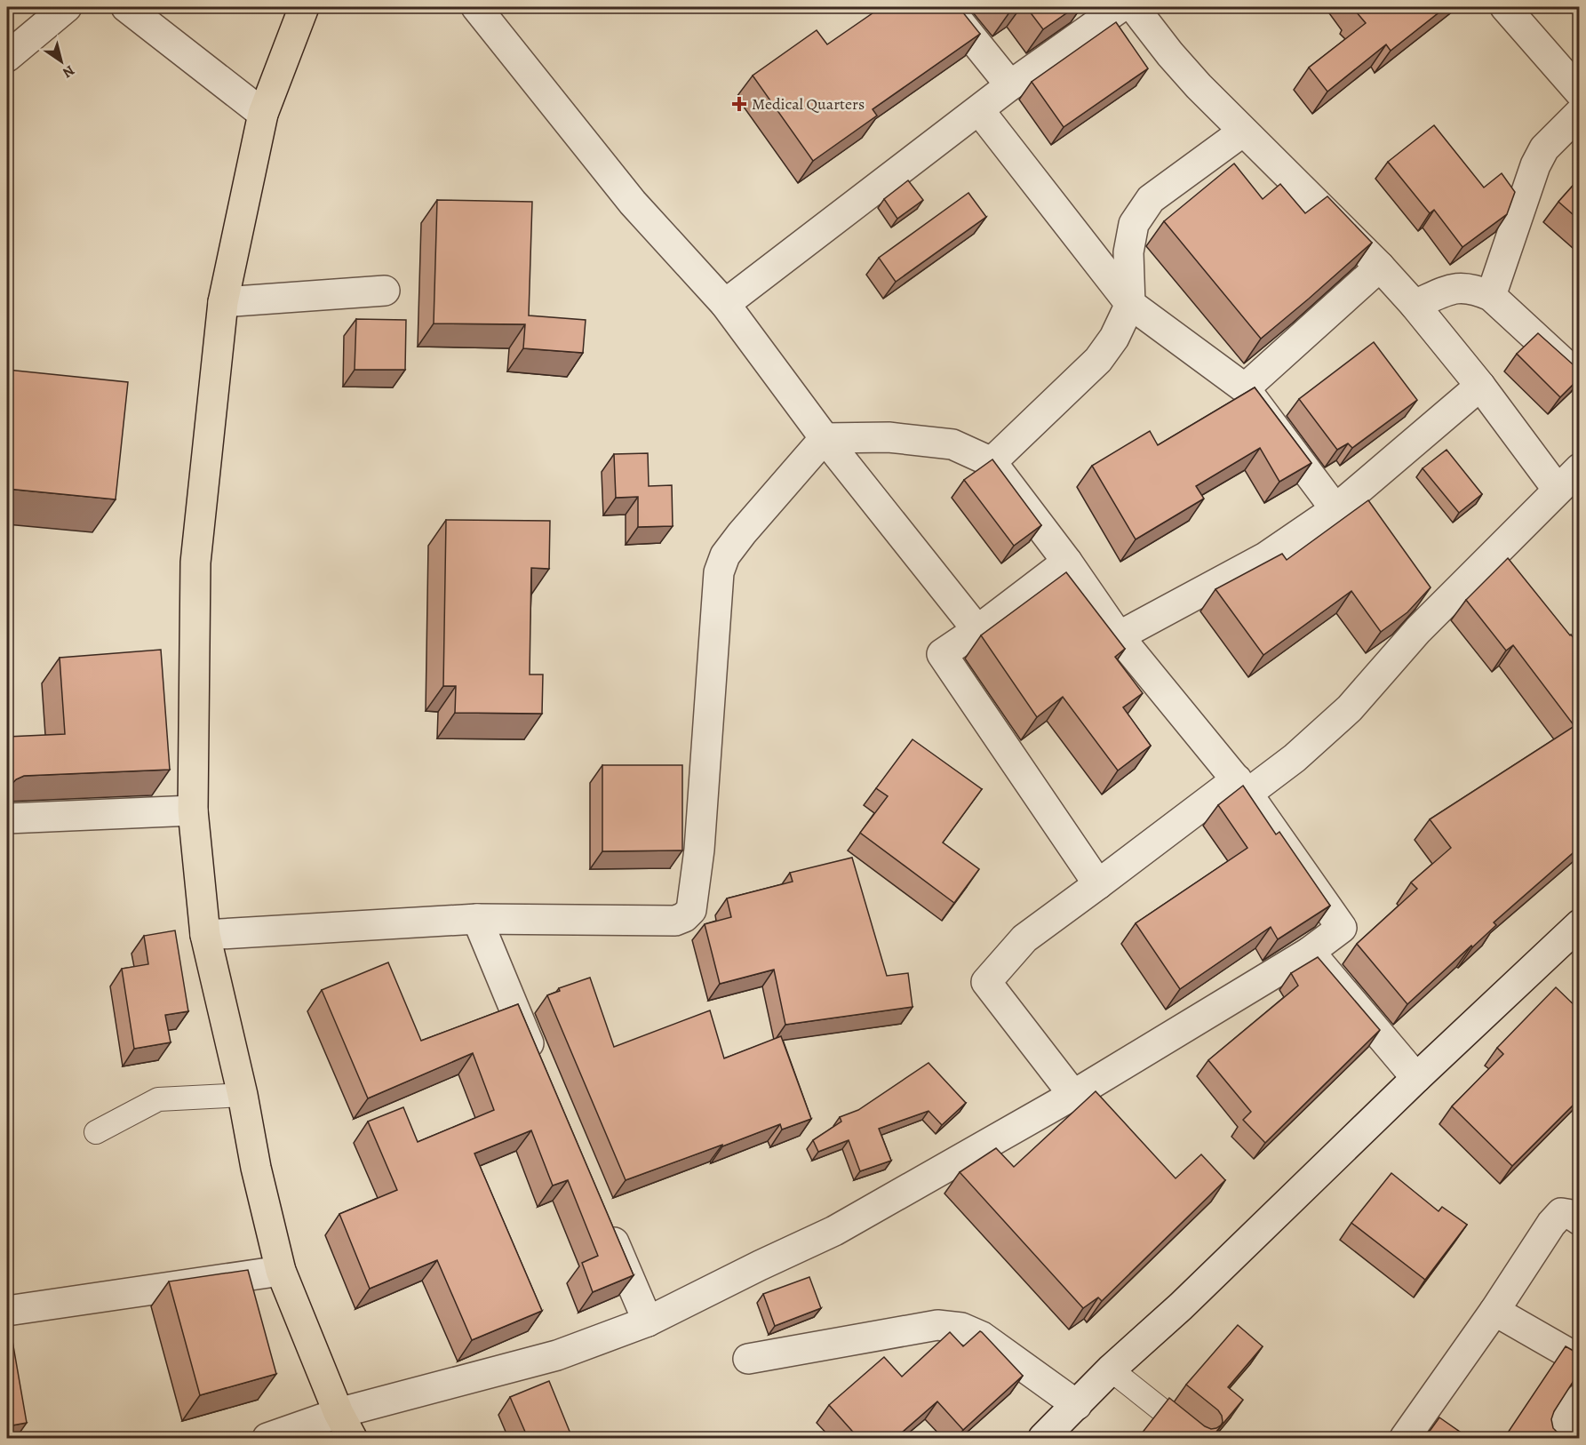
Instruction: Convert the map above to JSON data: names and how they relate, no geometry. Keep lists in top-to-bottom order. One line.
{"places":{"health":["Medical Quarters"]},"north":"bottom right"}
